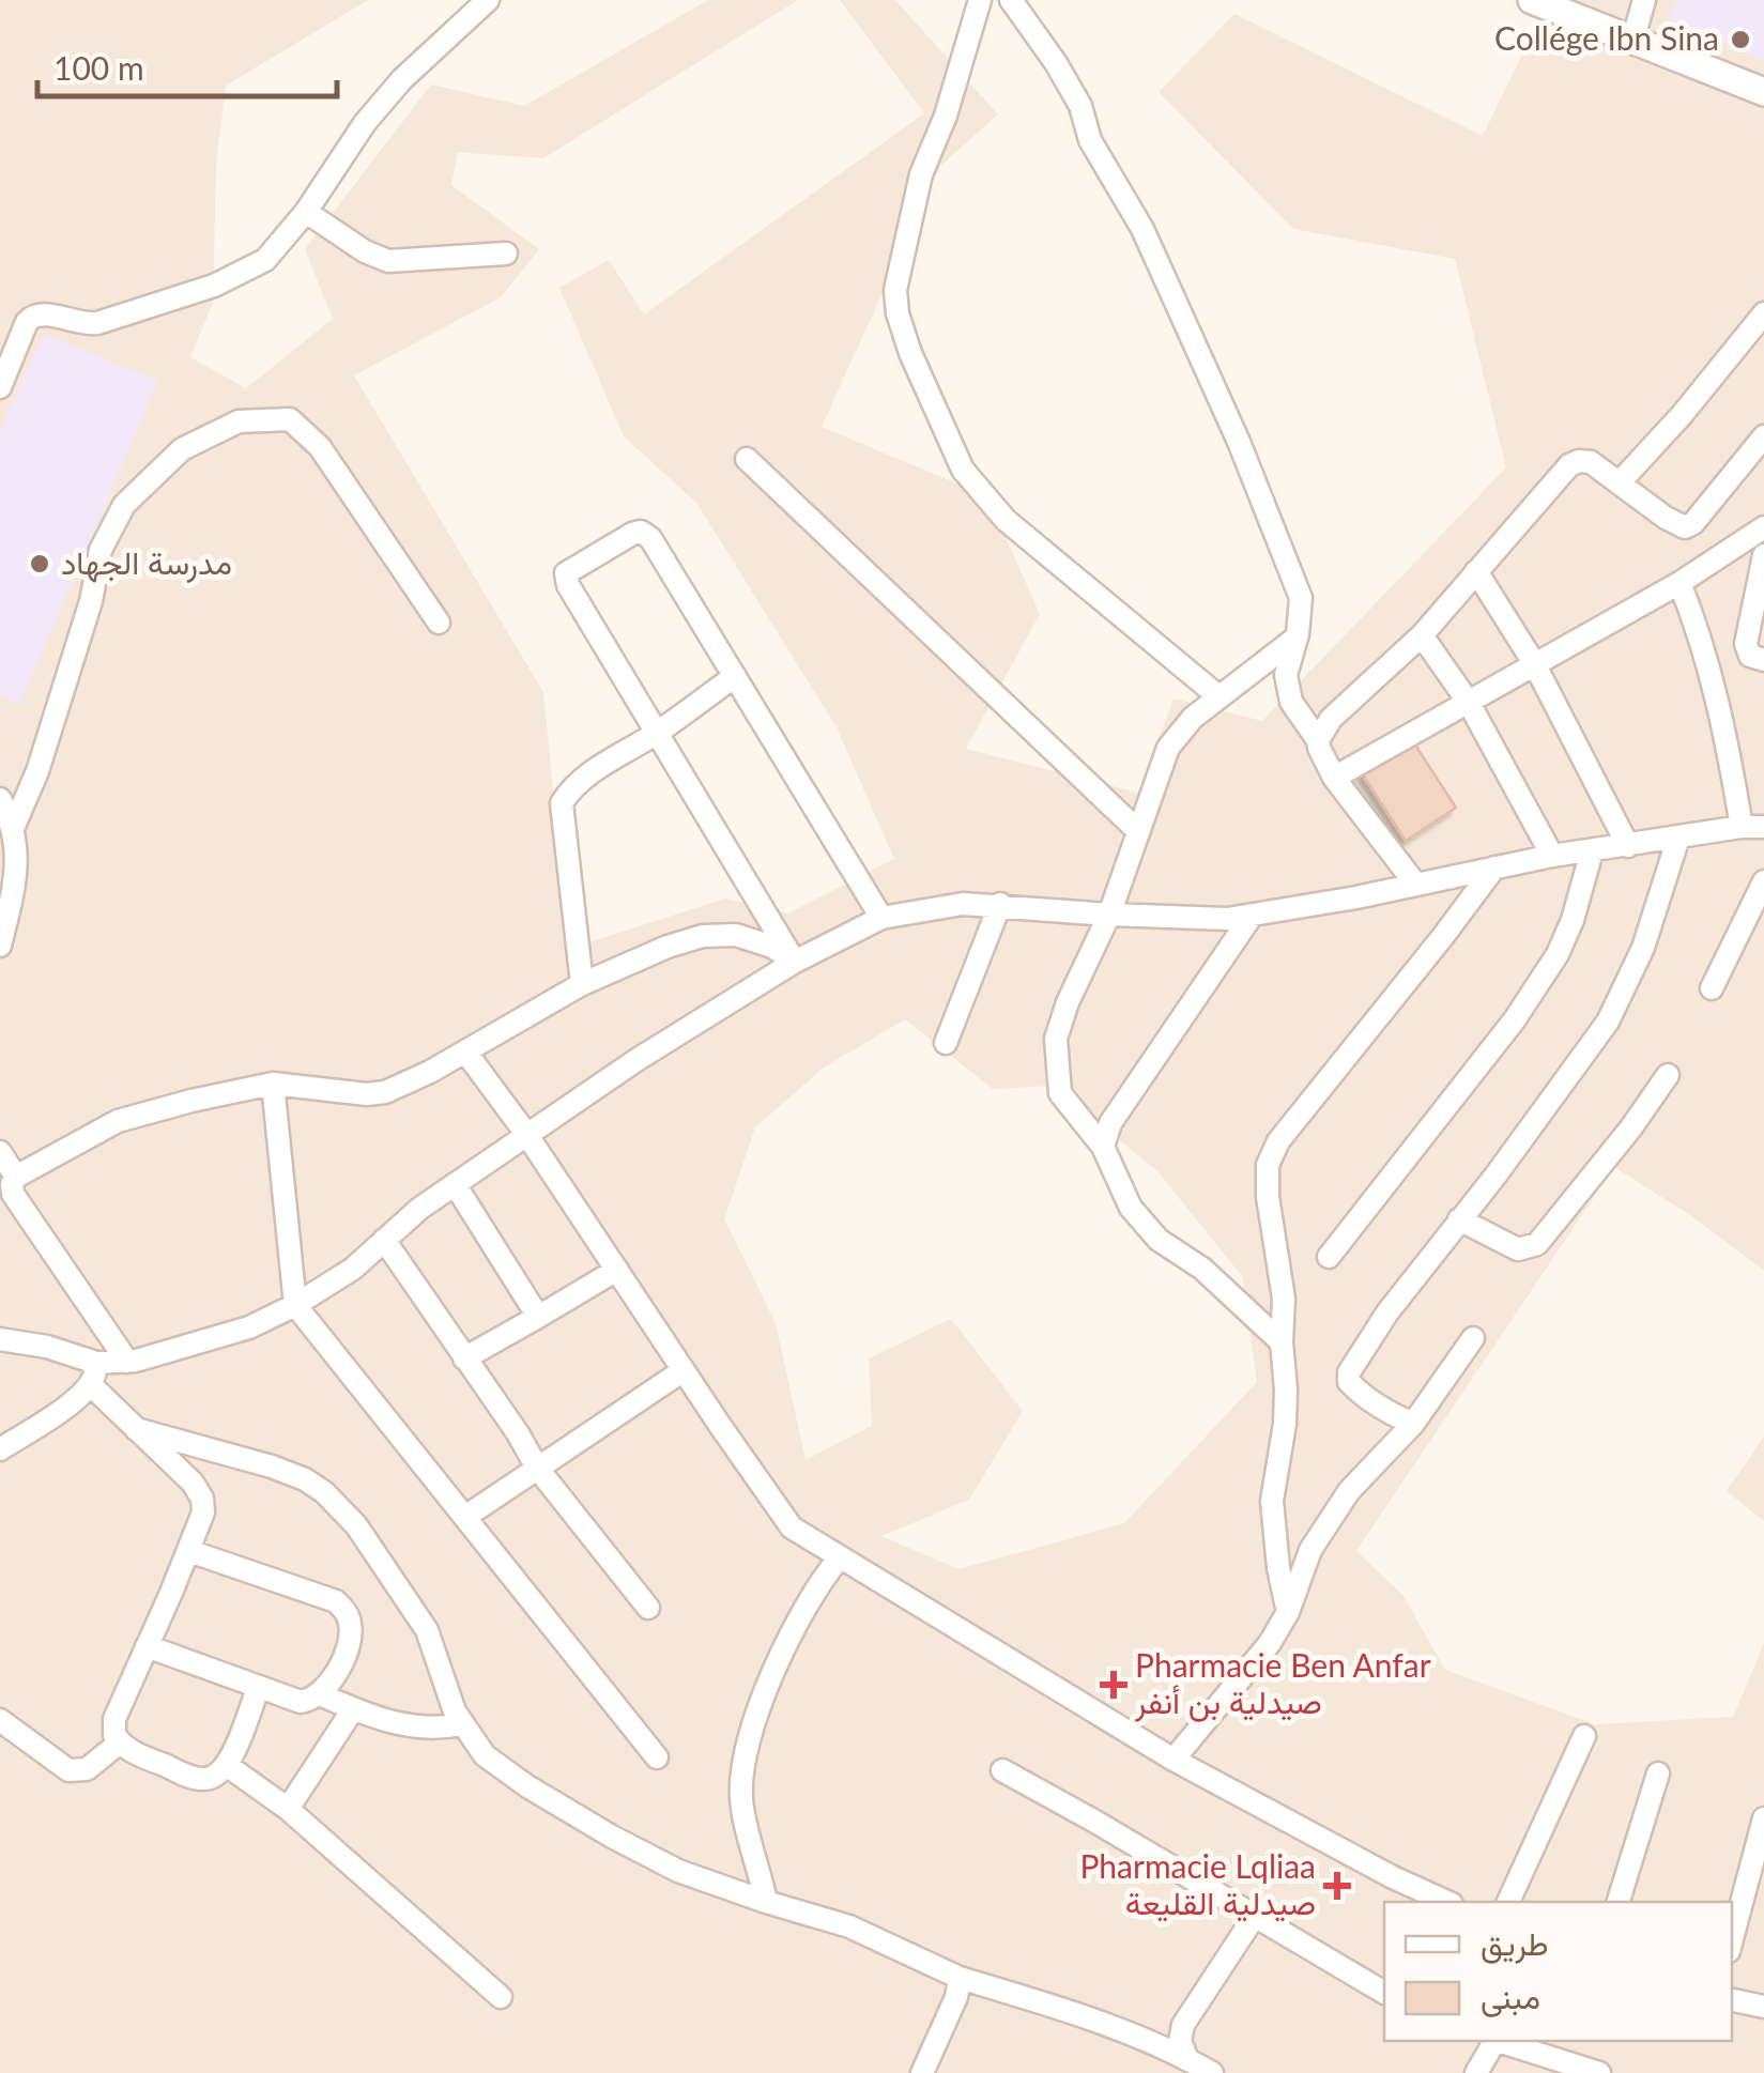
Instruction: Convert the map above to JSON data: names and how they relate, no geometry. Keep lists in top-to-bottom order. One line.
{"places":{"other":["Collége Ibn Sina","مدرسة الجهاد"],"health":["Pharmacie Ben Anfar صيدلية بن أنفر","Pharmacie Lqliaa صيدلية القليعة"]},"legend":["طريق","مبنى"],"scale_bar":"100 m"}
